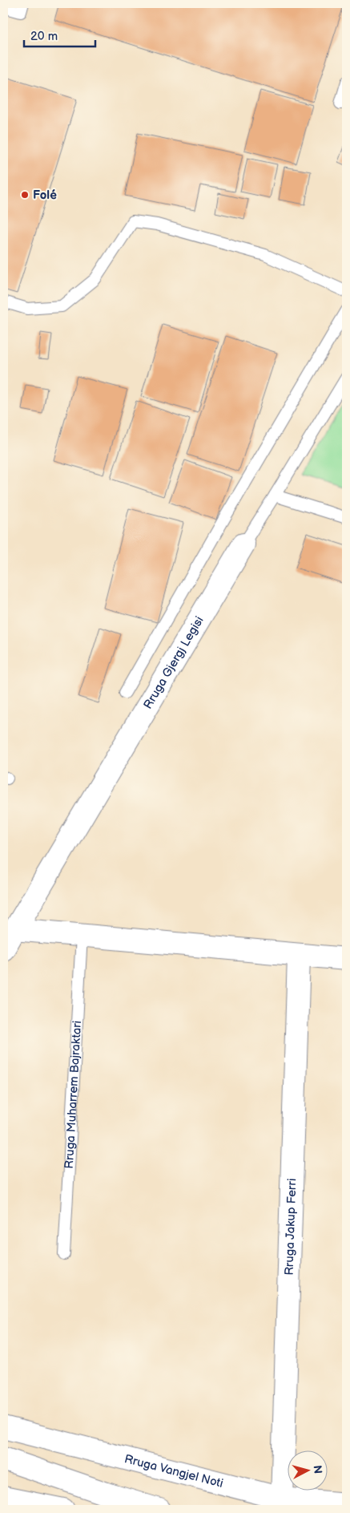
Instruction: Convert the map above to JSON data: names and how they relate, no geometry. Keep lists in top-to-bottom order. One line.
{"streets":{"main road":["Rruga Gjergj Legisi","Rruga Jakup Ferri","Rruga Vangjel Noti"],"lane":["Rruga Muharrem Bajraktari"]},"crossings":[["Rruga Jakup Ferri","Rruga Vangjel Noti"]],"places":["Folé"],"scale_bar":"20 m","north":"right"}
